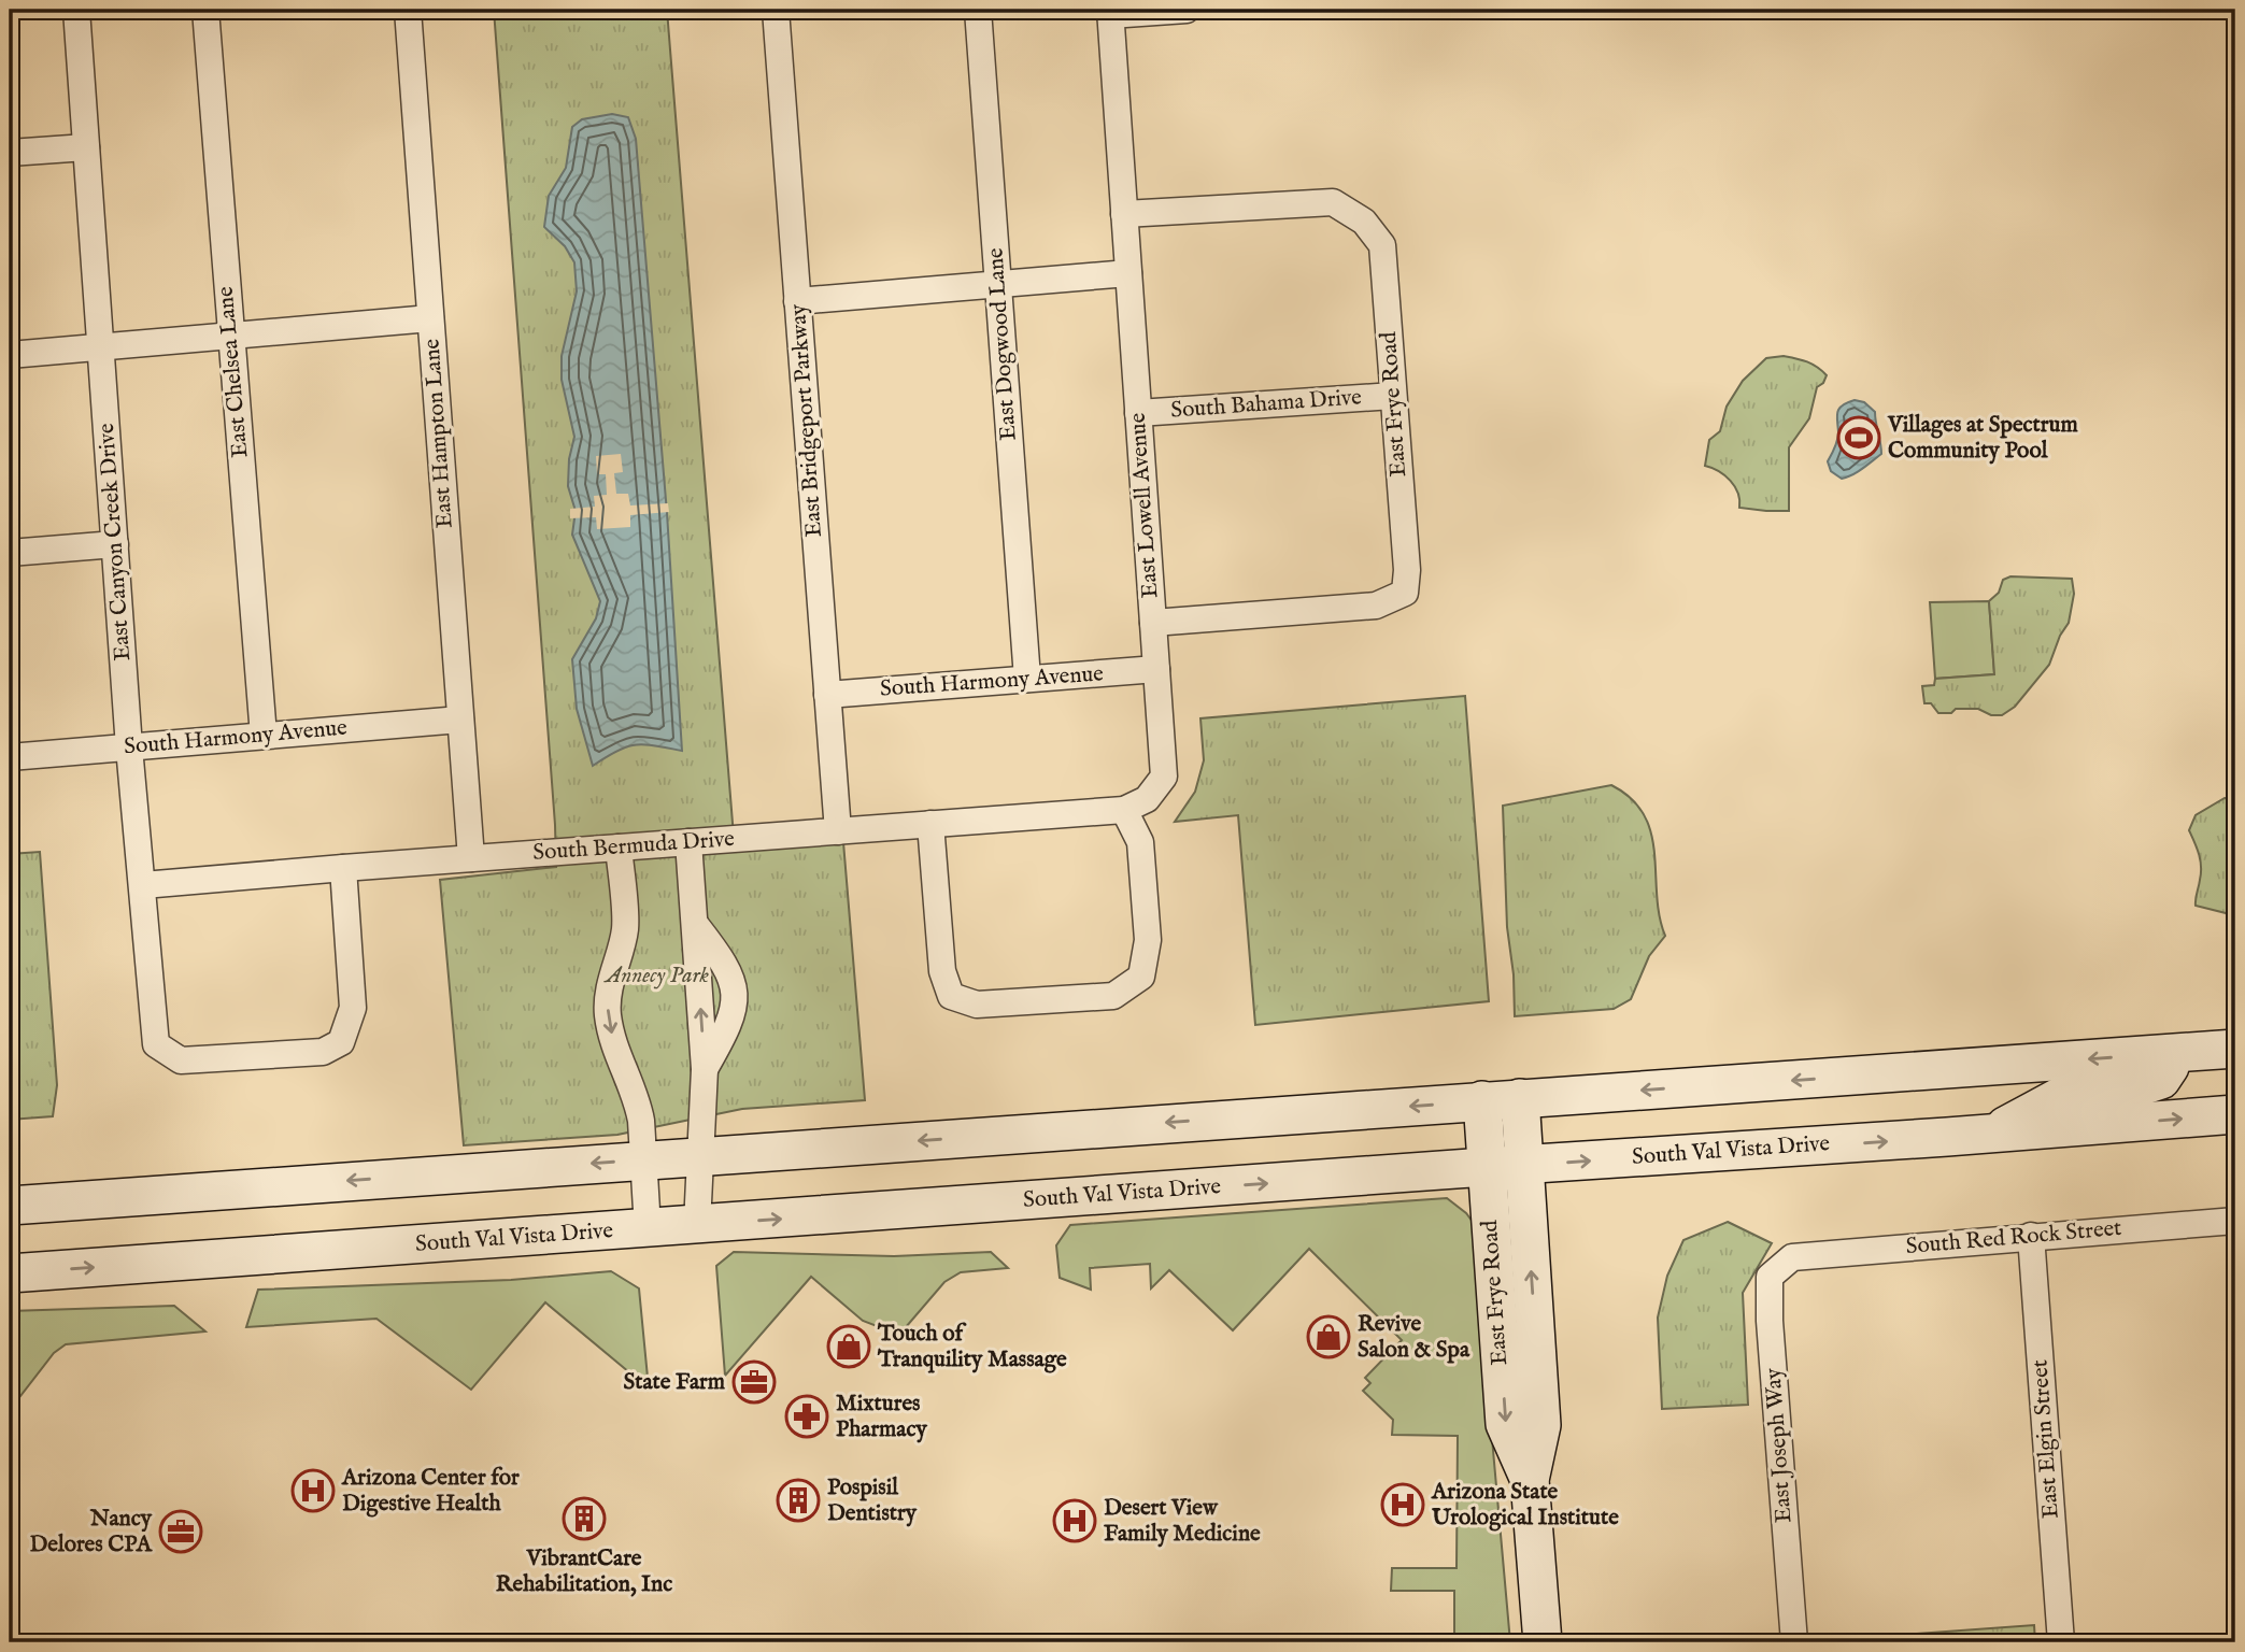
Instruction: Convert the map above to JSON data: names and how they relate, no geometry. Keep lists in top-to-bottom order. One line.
{"streets":{"main road":["East Frye Road","South Val Vista Drive"],"street":["East Dogwood Lane","East Chelsea Lane","South Bahama Drive","East Bridgeport Parkway","East Hampton Lane","East Lowell Avenue","East Canyon Creek Drive","South Harmony Avenue","South Bermuda Drive","South Red Rock Street","East Elgin Street","East Joseph Way"]},"crossings":[["East Dogwood Lane","South Harmony Avenue"],["East Chelsea Lane","South Harmony Avenue"],["South Bahama Drive","East Frye Road"],["South Bahama Drive","East Lowell Avenue"],["East Frye Road","East Lowell Avenue"],["East Frye Road","South Val Vista Drive"],["East Bridgeport Parkway","South Harmony Avenue"],["East Bridgeport Parkway","South Bermuda Drive"],["East Hampton Lane","South Harmony Avenue"],["East Hampton Lane","South Bermuda Drive"],["East Lowell Avenue","South Harmony Avenue"],["East Lowell Avenue","South Bermuda Drive"],["East Canyon Creek Drive","South Harmony Avenue"],["East Canyon Creek Drive","South Bermuda Drive"],["South Red Rock Street","East Elgin Street"],["South Red Rock Street","East Joseph Way"]],"parks":["Annecy Park"],"places":{"sports":["Villages at Spectrum Community Pool"],"shop":["Revive Salon & Spa","Touch of Tranquility Massage"],"office":["State Farm","Nancy Delores CPA"],"pharmacy":["Mixtures Pharmacy"],"hospital":["Arizona Center for Digestive Health","Arizona State Urological Institute","Desert View Family Medicine"],"building":["Pospisil Dentistry","VibrantCare Rehabilitation, Inc"]}}
